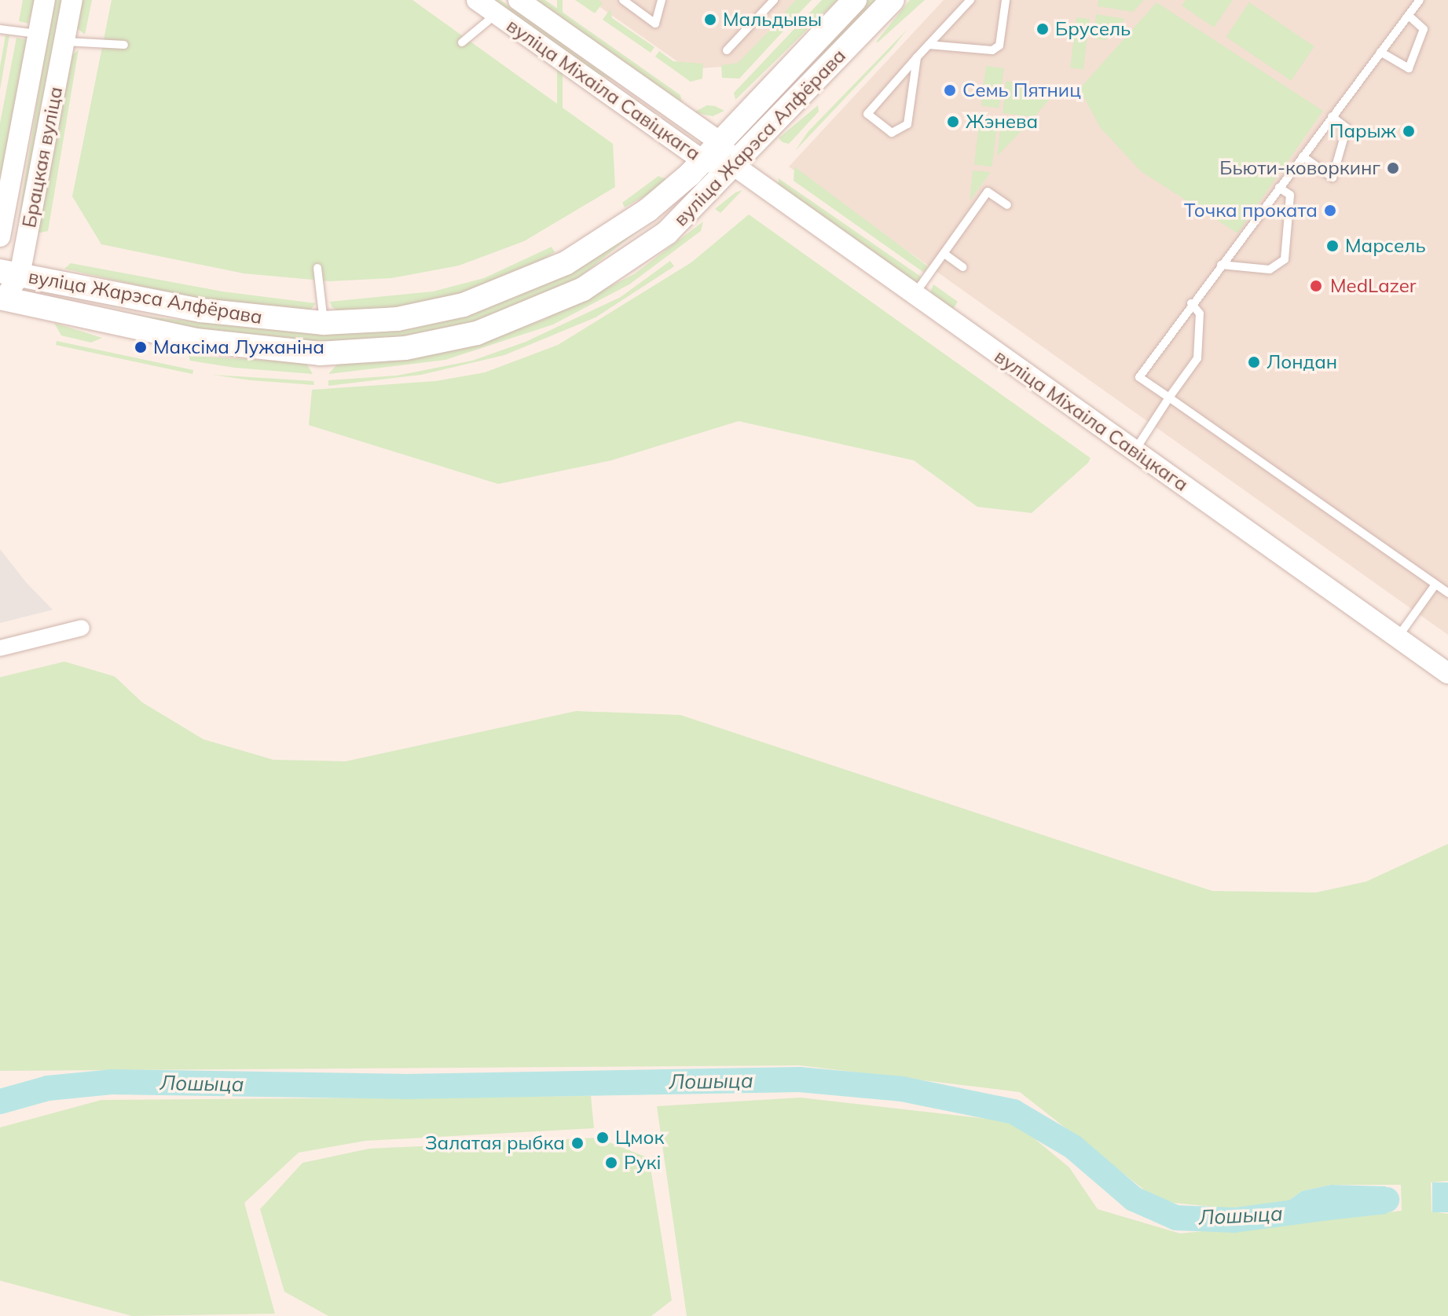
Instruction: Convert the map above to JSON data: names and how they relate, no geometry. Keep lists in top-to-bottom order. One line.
{"streets":{"main road":["вуліца Жарэса Алфёрава"],"street":["вуліца Міхаіла Савіцкага","Брацкая вуліца"]},"crossings":[["вуліца Міхаіла Савіцкага","вуліца Жарэса Алфёрава"],["вуліца Жарэса Алфёрава","Брацкая вуліца"]],"water":["Лошыца"],"places":["Мальдывы","Брусель","Семь Пятниц","Жэнева","Парыж","Бьюти-коворкинг","Точка проката","Марсель","MedLazer","Максіма Лужаніна","Лондан","Цмок","Залатая рыбка","Рукі"]}
